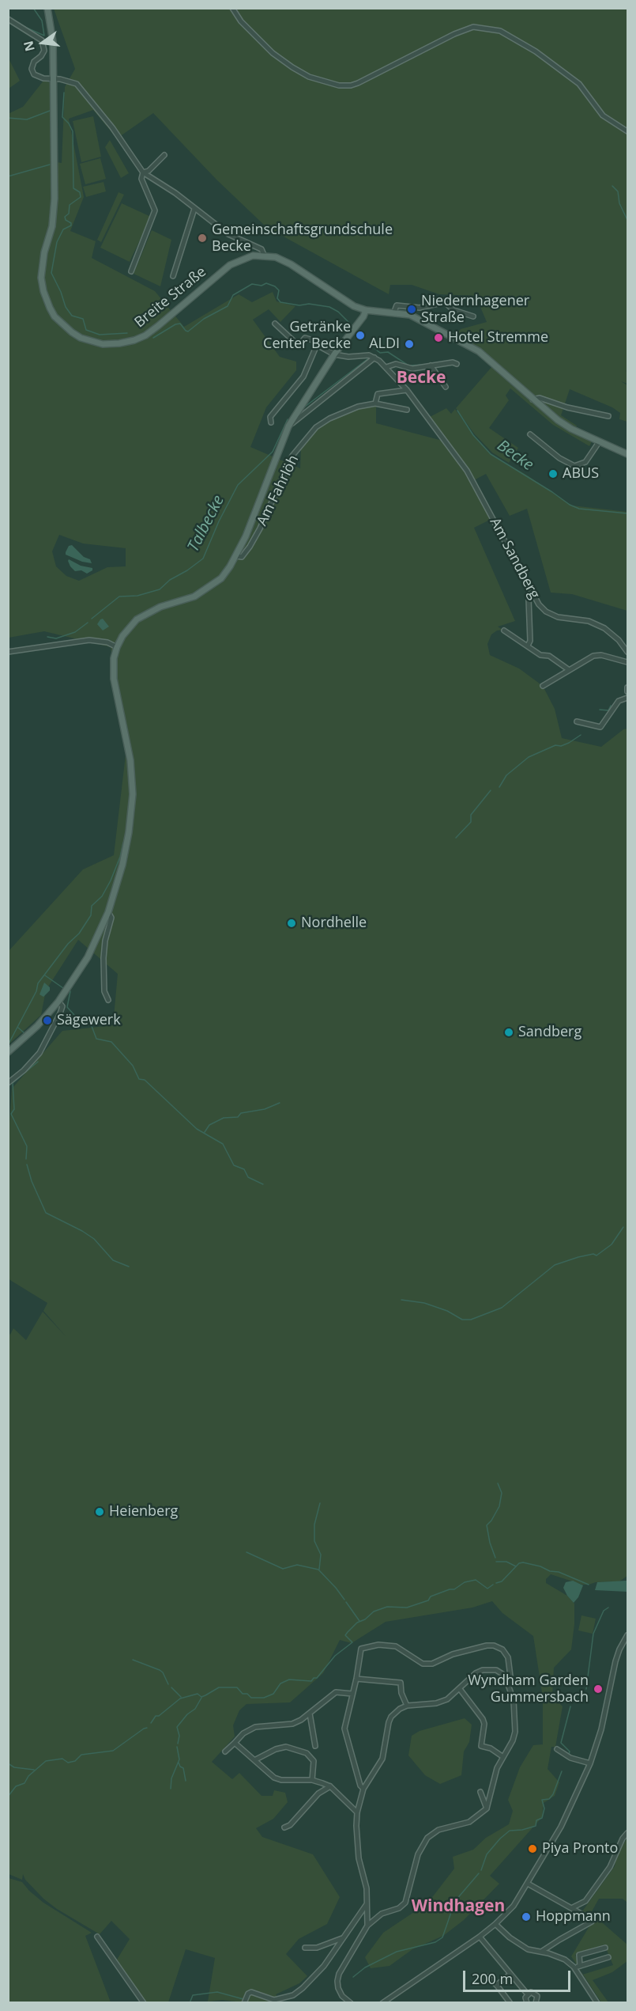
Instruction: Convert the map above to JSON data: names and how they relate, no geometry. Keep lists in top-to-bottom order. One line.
{"streets":{"main road":["Breite Straße"],"street":["Am Fahrlöh","Am Sandberg"]},"crossings":[["Am Fahrlöh","Am Sandberg"]],"districts":["Becke","Windhagen"],"water":["Becke","Talbecke"],"places":["Gemeinschaftsgrundschule Becke","Niedernhagener Straße","Getränke Center Becke","Hotel Stremme","ALDI","ABUS","Nordhelle","Sägewerk","Sandberg","Heienberg","Wyndham Garden Gummersbach","Piya Pronto","Hoppmann"],"scale_bar":"200 m","north":"left"}
